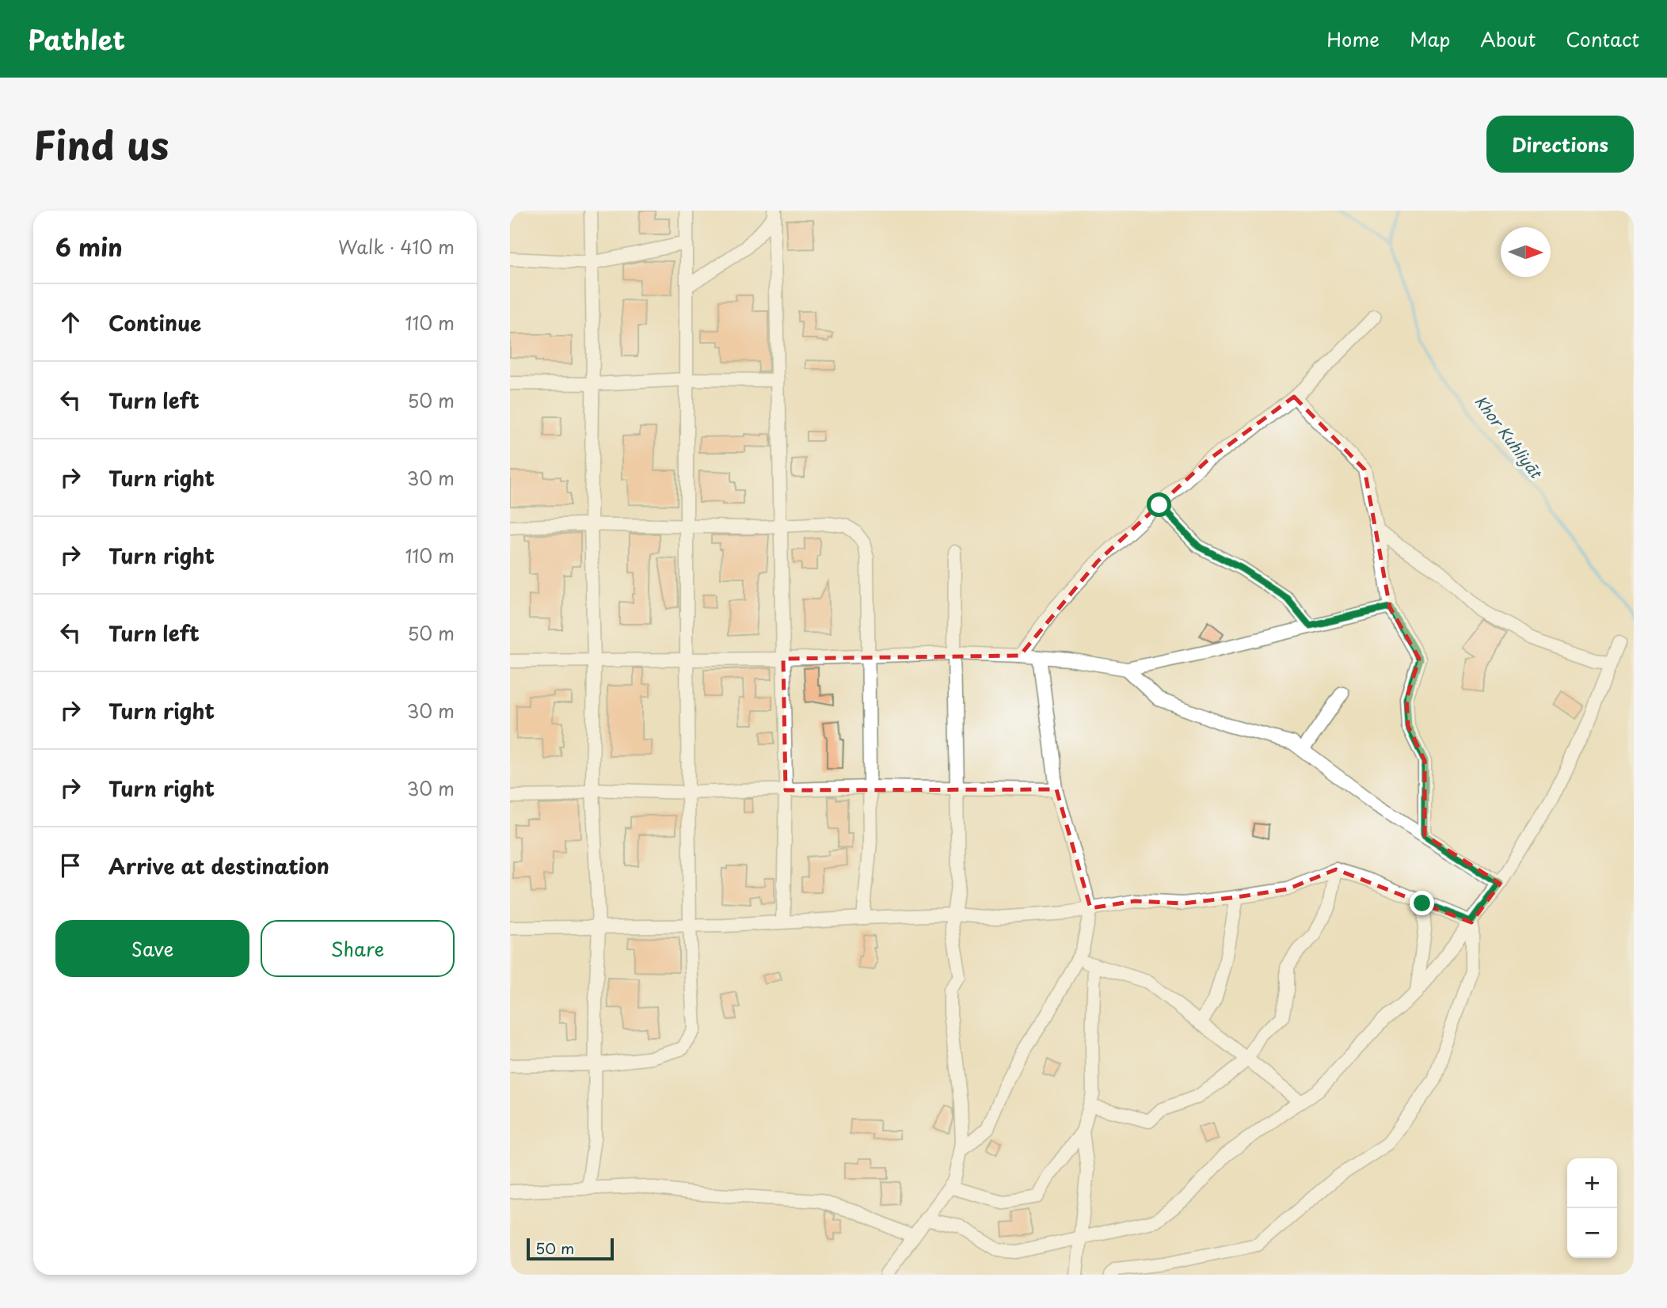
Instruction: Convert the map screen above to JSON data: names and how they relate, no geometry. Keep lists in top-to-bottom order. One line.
{"water":["Khor Kuhliyāt"],"scale_bar":"50 m","north":"right","page":{"header":"Pathlet","nav":["Home","Map","About","Contact"],"title":"Find us","buttons":["Directions",["Save","Share"]],"heading":["6 min","Walk · 410 m"],"list":[["Continue","110 m"],["Turn left","50 m"],["Turn right","30 m"],["Turn right","110 m"],["Turn left","50 m"],["Turn right","30 m"],["Turn right","30 m"],"Arrive at destination"],"map_buttons":["+","−"],"scale":"50 m"}}
